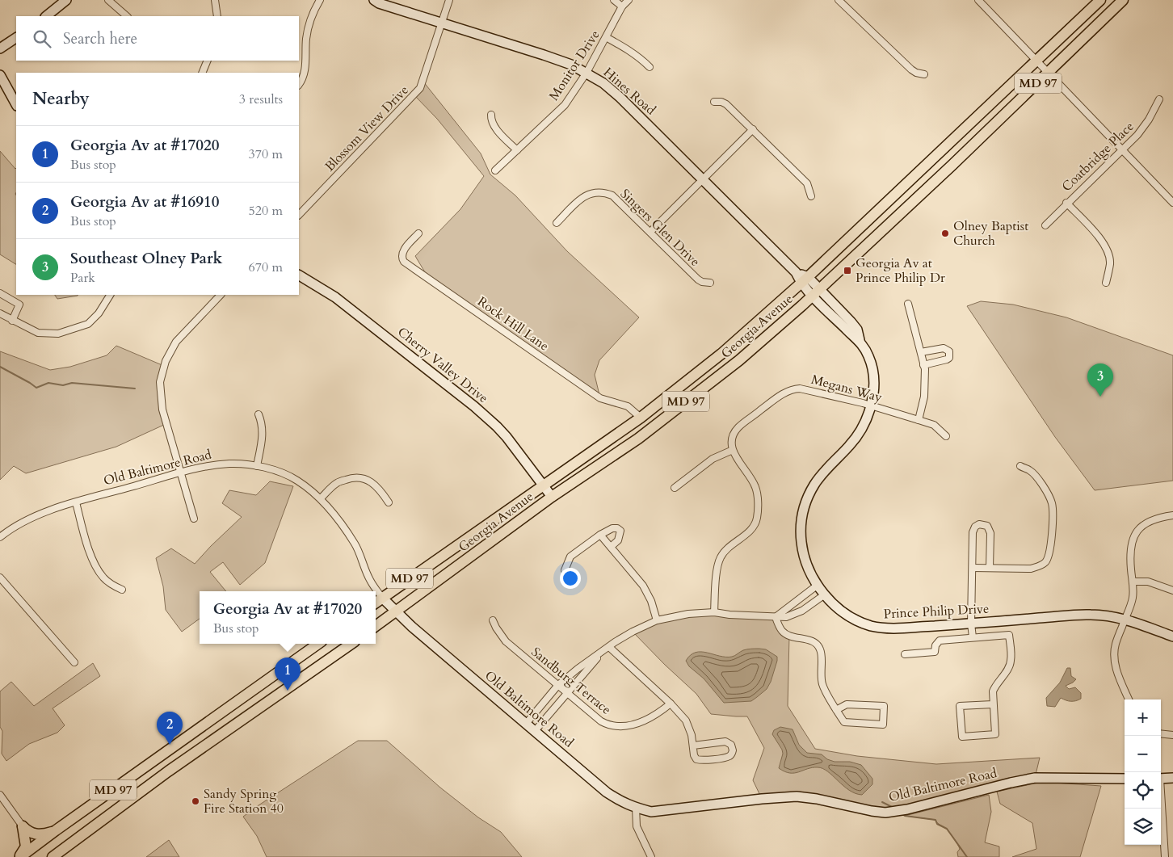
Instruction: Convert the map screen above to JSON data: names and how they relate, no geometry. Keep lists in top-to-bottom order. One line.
{"streets":{"main road":["MD 97","Georgia Avenue"],"street":["Monitor Drive","Hines Road","Blossom View Drive","Coatbridge Place","Singers Glen Drive","Rock Hill Lane","Cherry Valley Drive","Megans Way","Old Baltimore Road","Prince Philip Drive","Sandburg Terrace"]},"crossings":[["Monitor Drive","Hines Road"],["Hines Road","Blossom View Drive"],["Hines Road","Georgia Avenue"],["Hines Road","Prince Philip Drive"],["Rock Hill Lane","Georgia Avenue"],["Georgia Avenue","Cherry Valley Drive"],["Georgia Avenue","Old Baltimore Road"],["Georgia Avenue","Prince Philip Drive"],["Megans Way","Prince Philip Drive"]],"places":{"other":["Olney Baptist Church","Sandy Spring Fire Station 40"],"transit":["Georgia Av at Prince Philip Dr"]},"page":{"search":"Search here","heading":["Nearby","3 results"],"list":[{"mark":"1","name":"Georgia Av at #17020","note":"Bus stop","value":"370 m"},{"mark":"2","name":"Georgia Av at #16910","note":"Bus stop","value":"520 m"},{"mark":"3","name":"Southeast Olney Park","note":"Park","value":"670 m"}],"pins":["3","1","2"],"popup":["Georgia Av at #17020","Bus stop"],"map_buttons":["+","−"]}}
